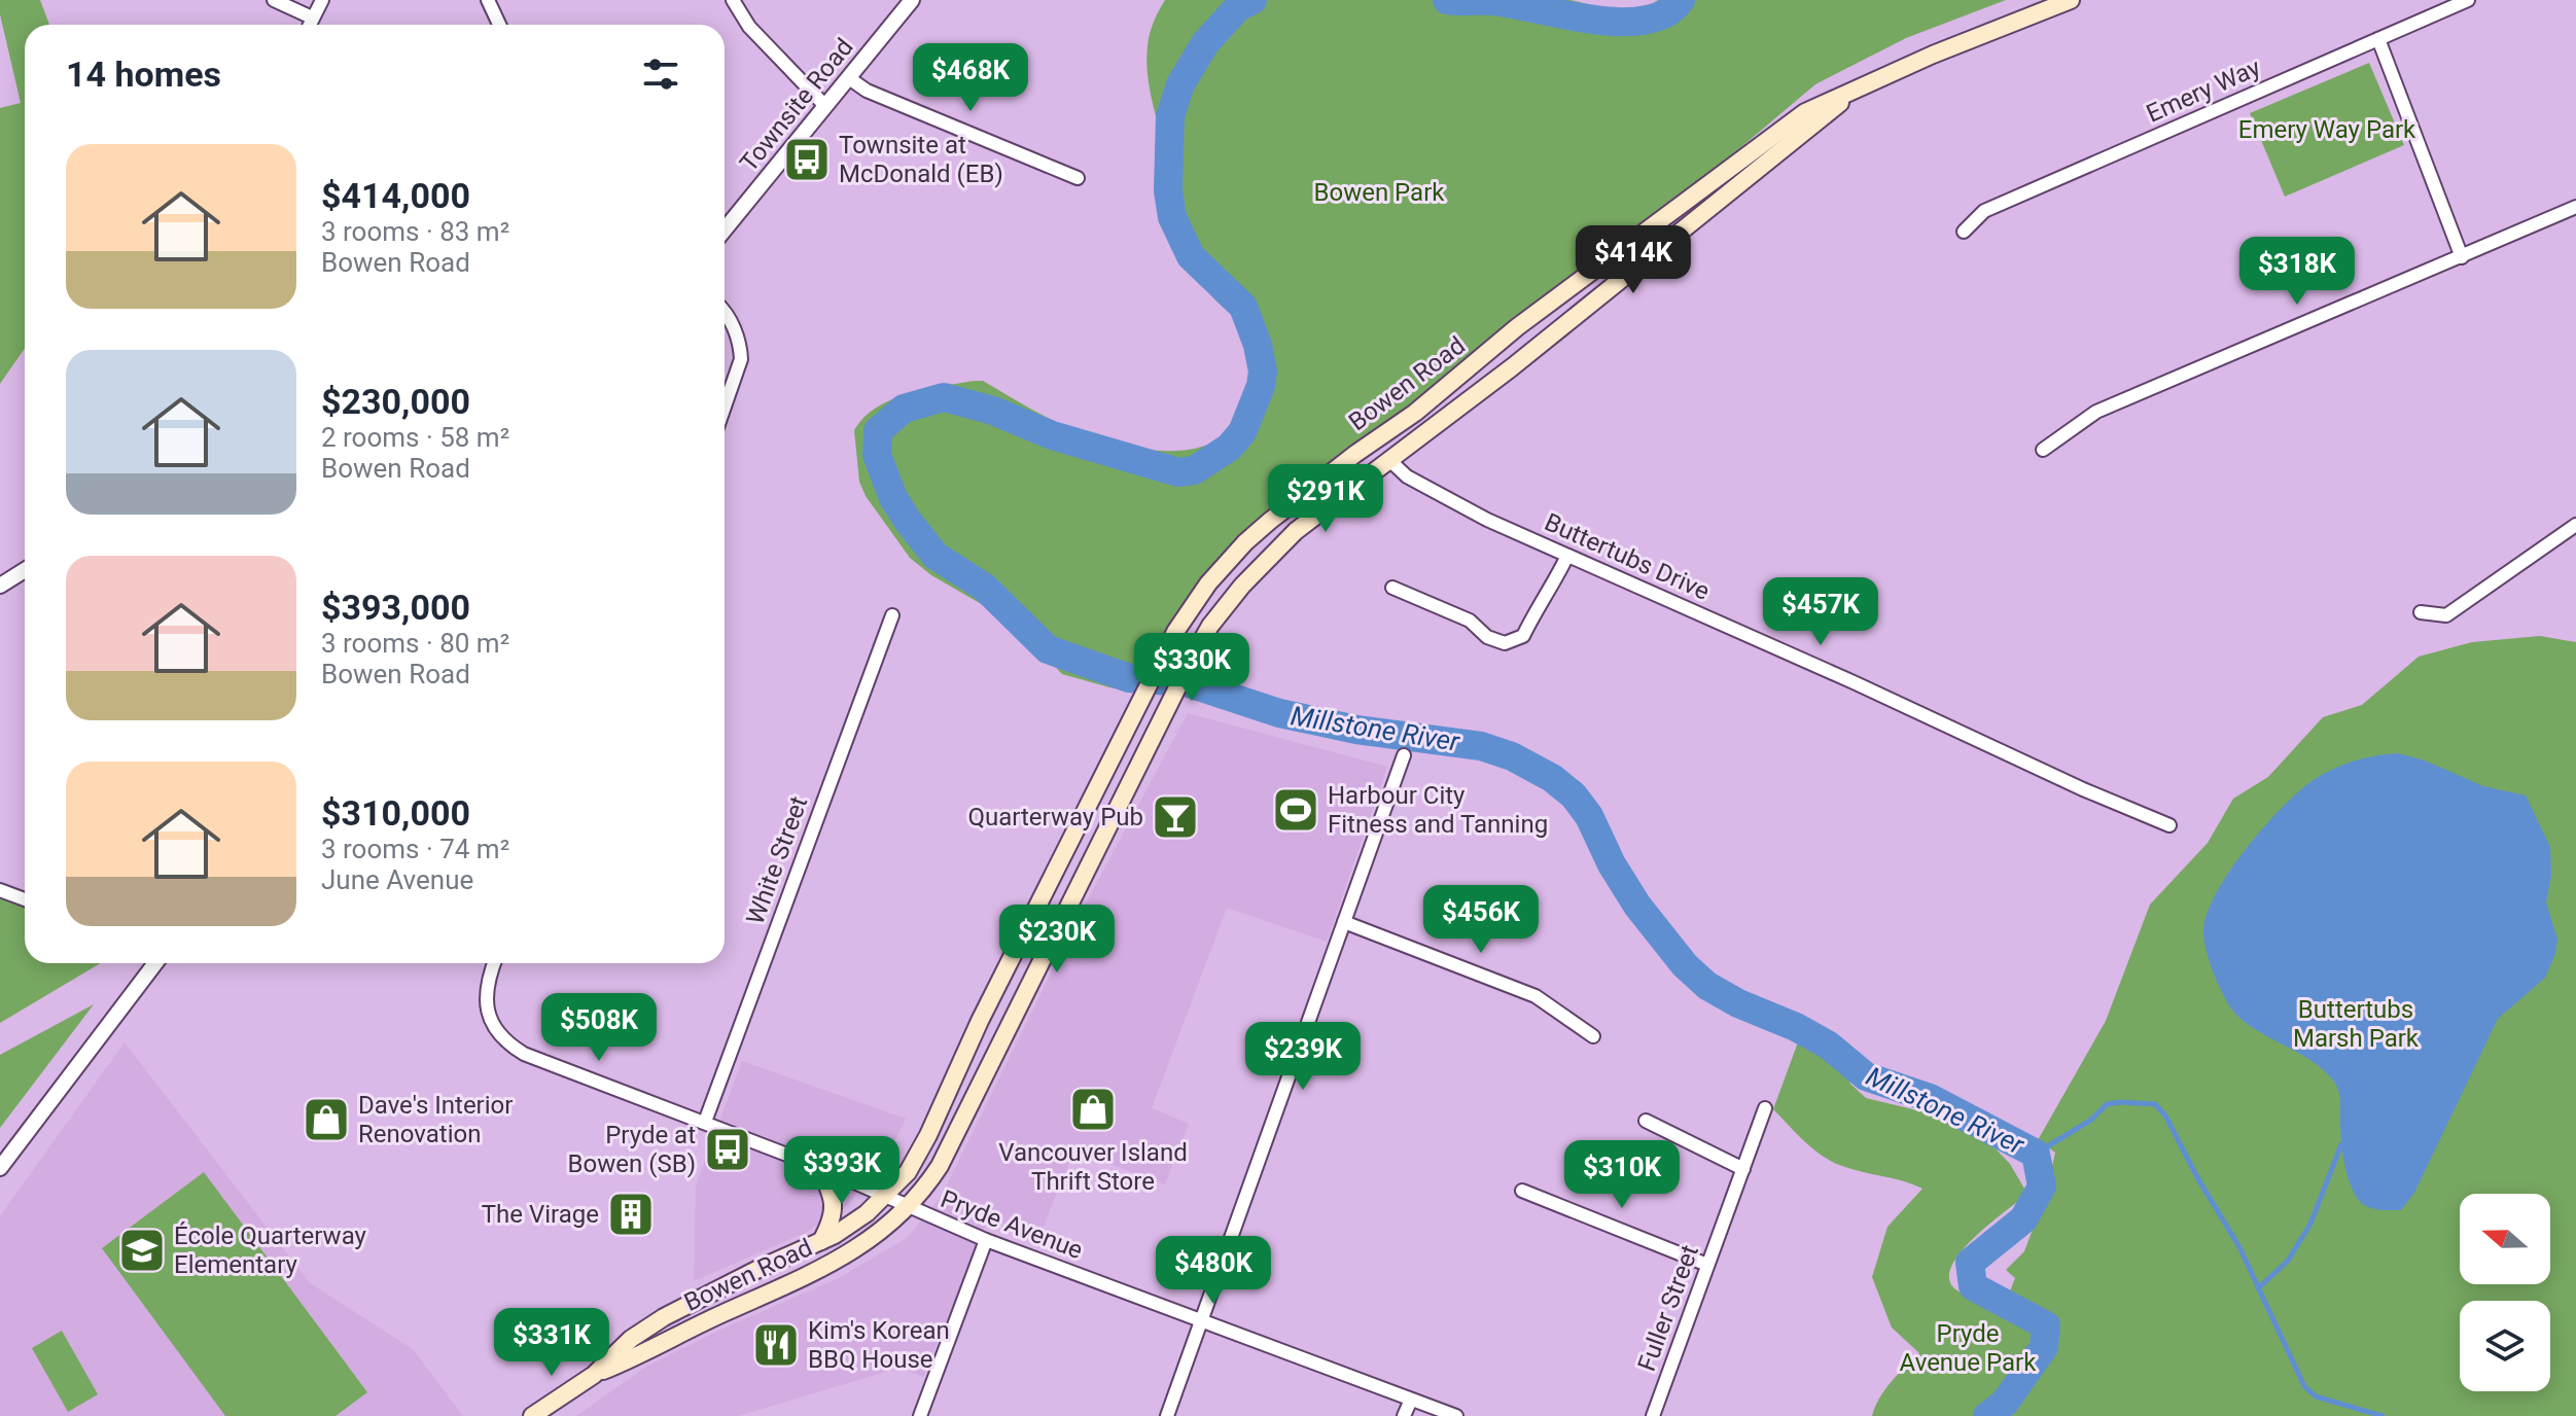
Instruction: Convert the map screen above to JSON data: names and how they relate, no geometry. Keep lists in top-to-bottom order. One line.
{"streets":{"main road":["Bowen Road"],"street":["Emery Way","Townsite Road","Buttertubs Drive","White Street","Pryde Avenue","Fuller Street"]},"crossings":[["Bowen Road","Buttertubs Drive"],["Bowen Road","Pryde Avenue"],["White Street","Pryde Avenue"]],"water":["Millstone River"],"parks":["Emery Way Park","Bowen Park","Buttertubs Marsh Park","Pryde Avenue Park"],"places":{"bus stop":["Townsite at McDonald (EB)","Pryde at Bowen (SB)"],"sports":["Harbour City Fitness and Tanning"],"bar":["Quarterway Pub"],"shop":["Vancouver Island Thrift Store","Dave's Interior Renovation"],"building":["The Virage"],"school or university":["École Quarterway Elementary"],"restaurant":["Kim's Korean BBQ House"]},"north":"left","page":{"heading":"14 homes","price":["$468K","$414K","$318K","$291K","$457K","$330K","$456K","$230K","$508K","$239K","$393K","$310K","$480K","$331K"],"list":[{"name":"$414,000","note":"3 rooms · 83 m² · Bowen Road"},{"name":"$230,000","note":"2 rooms · 58 m² · Bowen Road"},{"name":"$393,000","note":"3 rooms · 80 m² · Bowen Road"},{"name":"$310,000","note":"3 rooms · 74 m² · June Avenue"}]}}
